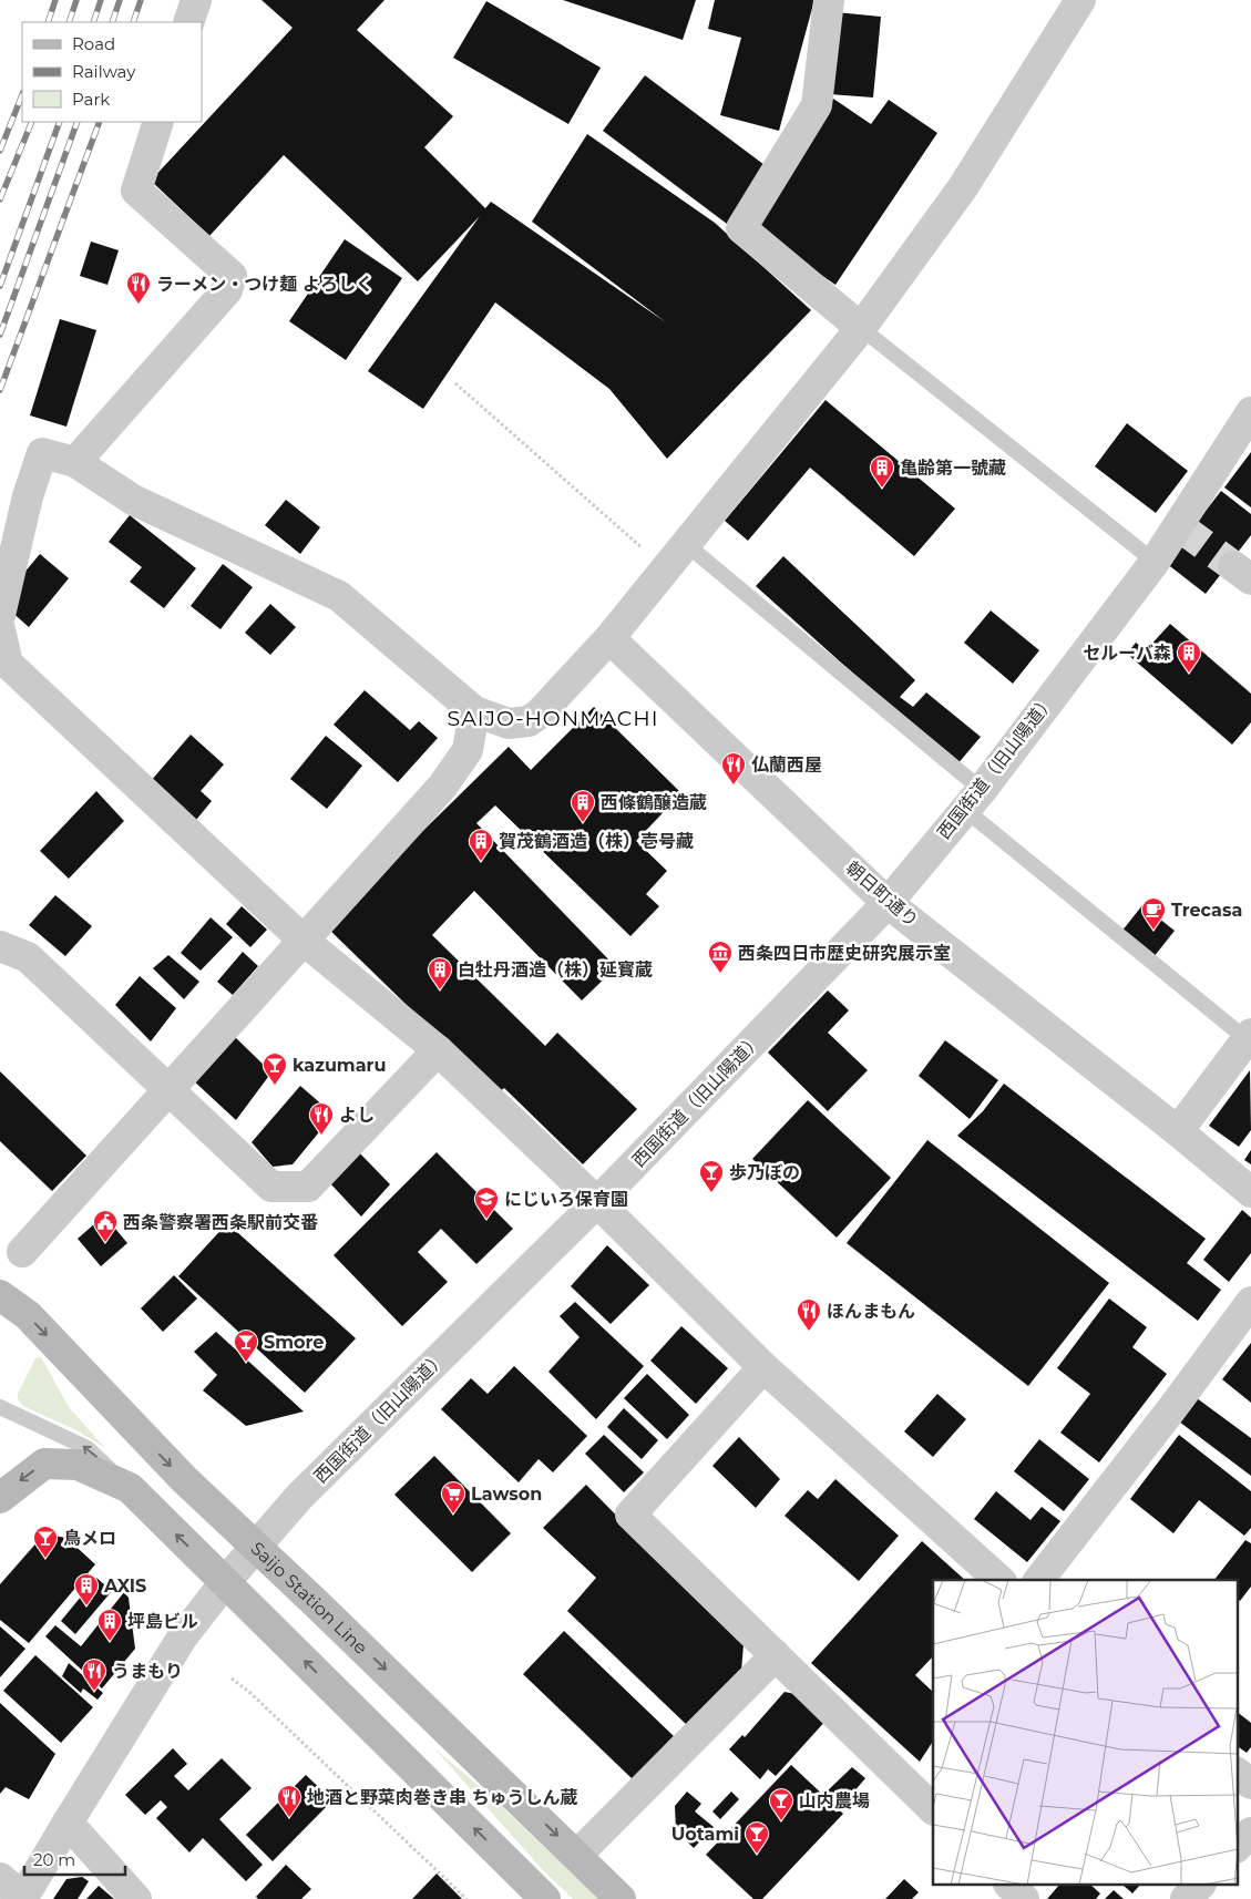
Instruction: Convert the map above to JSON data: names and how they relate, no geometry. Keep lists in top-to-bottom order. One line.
{"streets":{"main road":["Saijo Station Line"],"street":["西国街道（旧山陽道）","朝日町通り"]},"crossings":[["西国街道（旧山陽道）","朝日町通り"],["西国街道（旧山陽道）","Saijo Station Line"]],"districts":["SAIJO-HONMACHI"],"places":{"restaurant":["ラーメン・つけ麺 よろしく","仏蘭西屋","よし","ほんまもん","うまもり","地酒と野菜肉巻き串 ちゅうしん蔵"],"building":["亀齢第一號藏","セルーバ森","西條鶴醸造蔵","賀茂鶴酒造（株）壱号藏","白牡丹酒造（株）延寳蔵","AXIS","坪島ビル"],"cafe":["Trecasa"],"museum":["西条四日市歴史研究展示室"],"bar":["kazumaru","歩乃ぼの","Smore","鳥メロ","山内農場","Uotami"],"school or university":["にじいろ保育園"],"public building":["西条警察署西条駅前交番"],"supermarket":["Lawson"]},"legend":["Road","Railway","Park"],"scale_bar":"20 m"}
